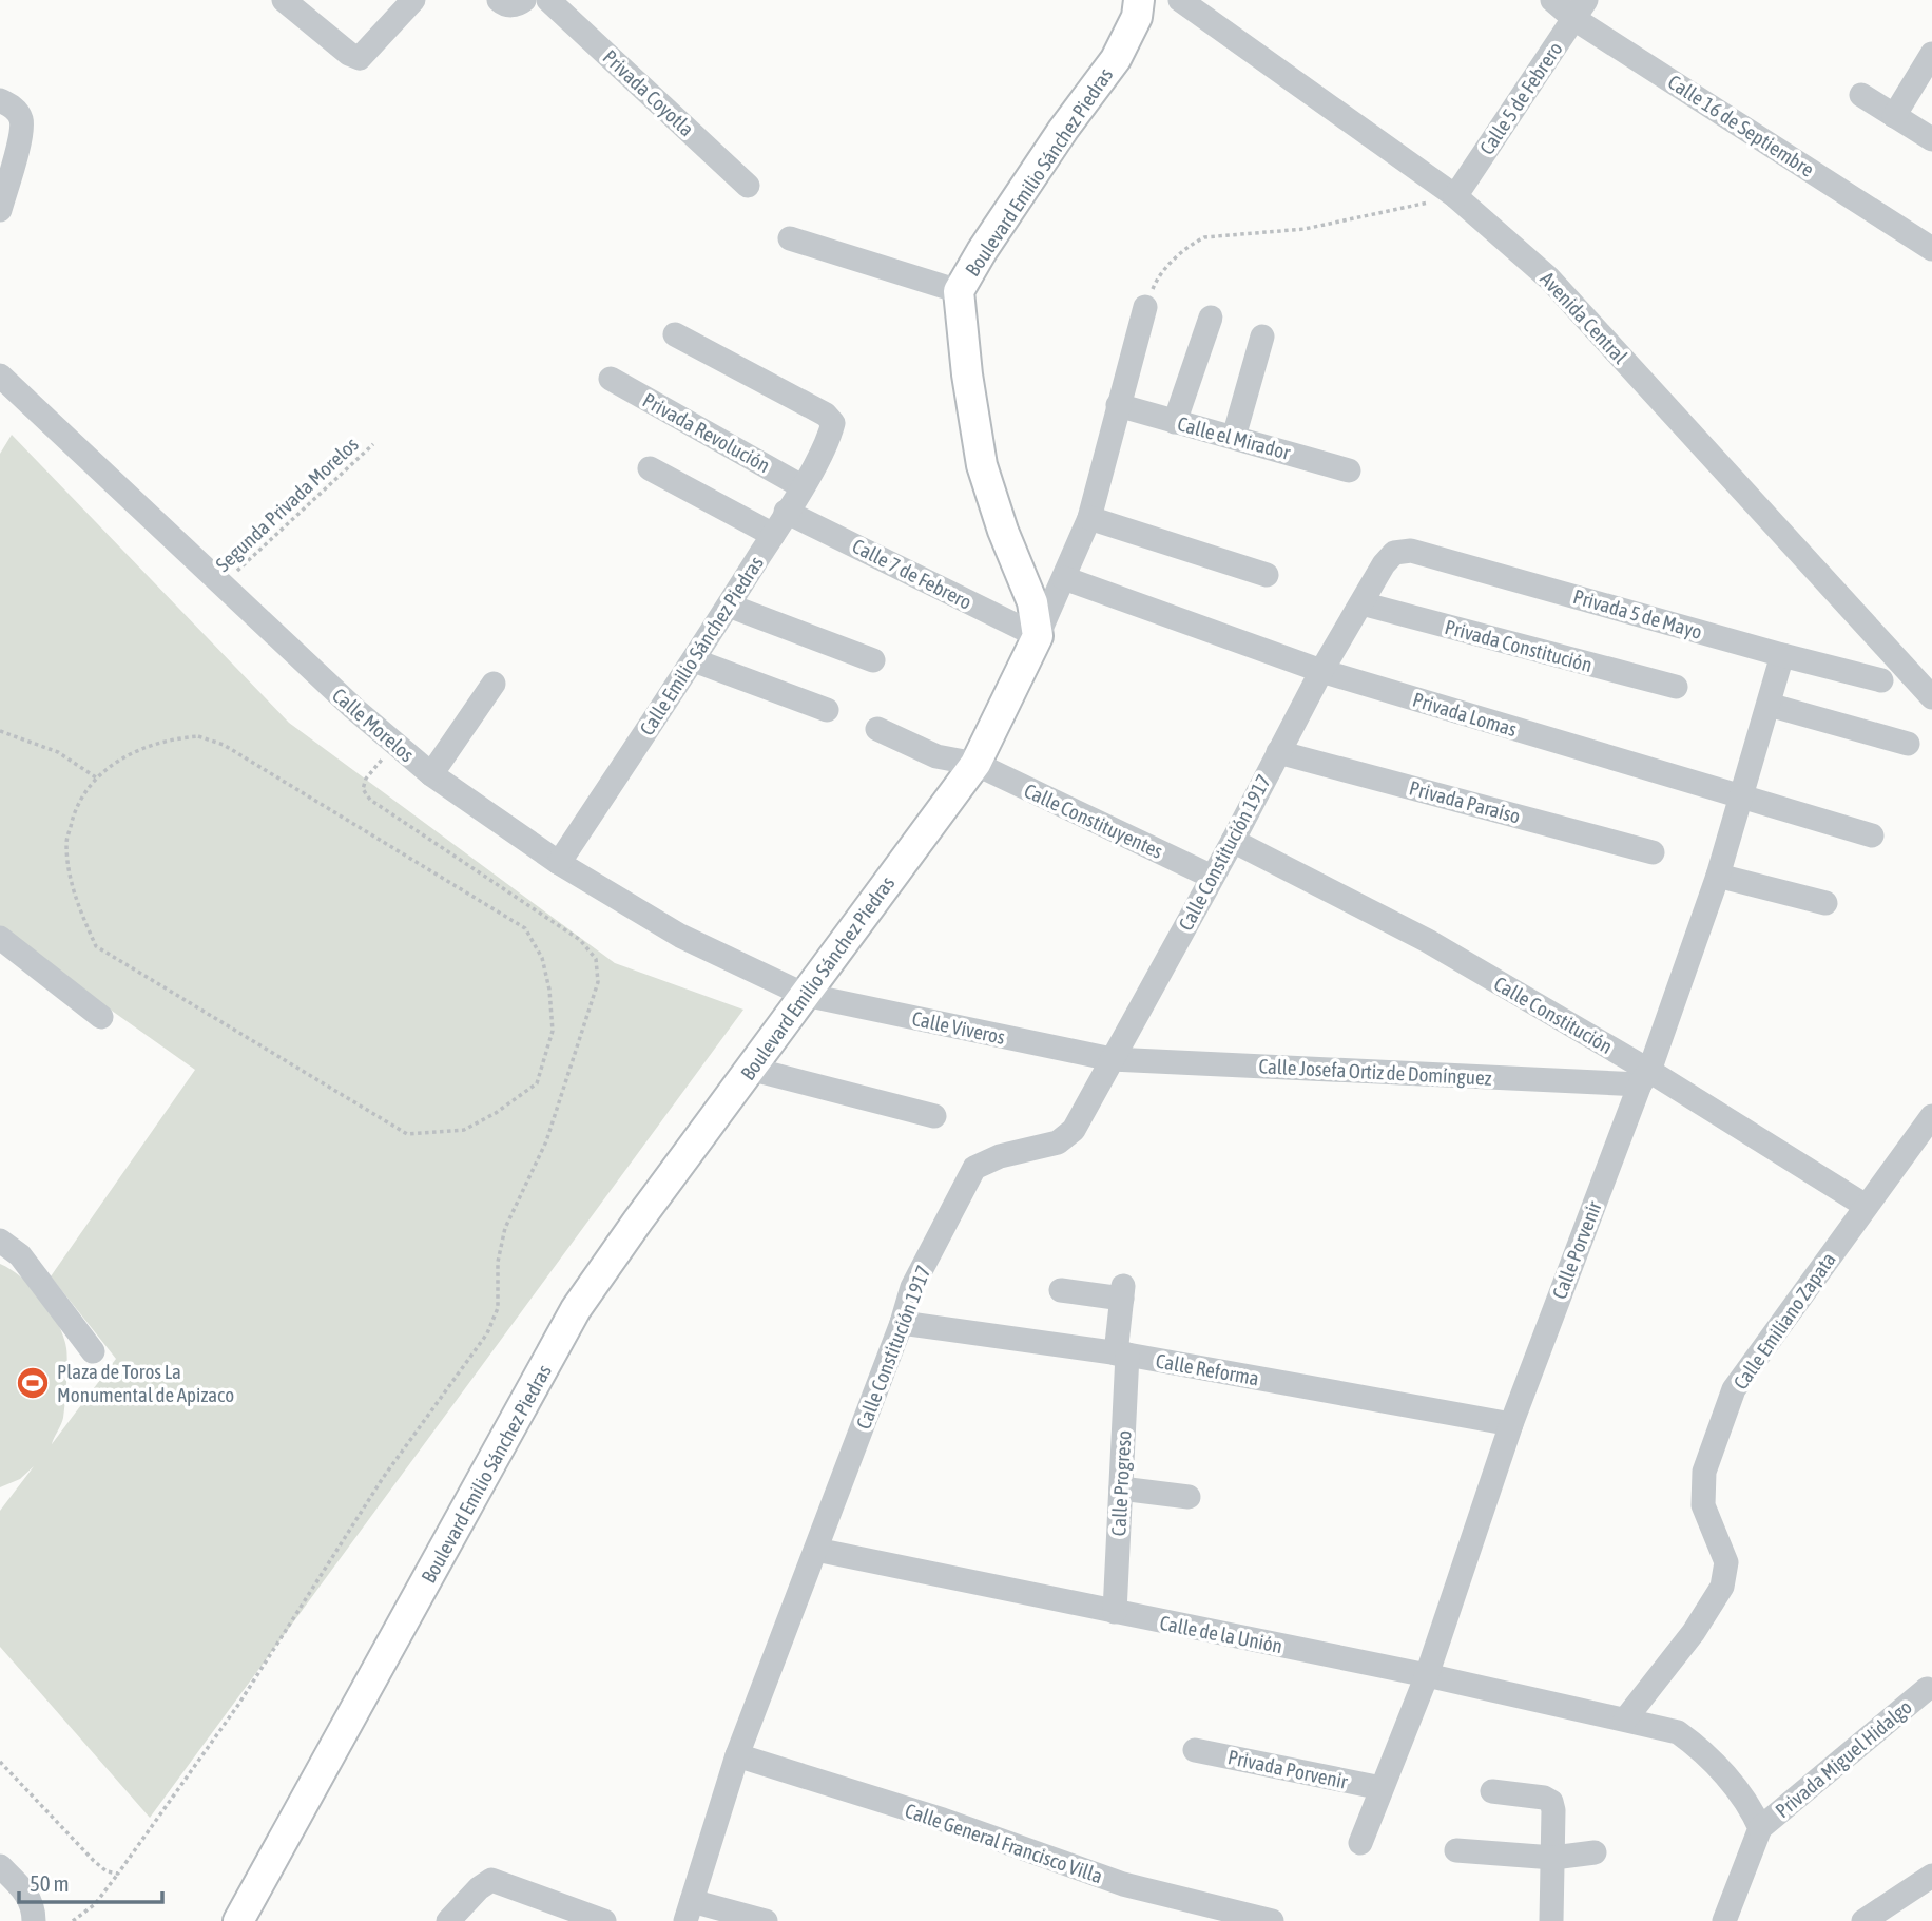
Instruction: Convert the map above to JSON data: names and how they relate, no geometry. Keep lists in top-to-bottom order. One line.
{"streets":{"main road":["Boulevard Emilio Sánchez Piedras"],"street":["Privada Coyotla","Calle 5 de Febrero","Calle 16 de Septiembre","Avenida Central","Privada Revolución","Calle el Mirador","Calle 7 de Febrero","Privada 5 de Mayo","Calle Emilio Sánchez Piedras","Privada Constitución","Privada Lomas","Calle Morelos","Privada Paraíso","Calle Constituyentes","Calle Constitución 1917","Calle Constitución","Calle Viveros","Calle Josefa Ortiz de Domínguez","Calle Porvenir","Calle Emiliano Zapata","Calle Reforma","Calle Progreso","Calle de la Unión","Privada Miguel Hidalgo","Privada Porvenir","Calle General Francisco Villa"],"path":["Segunda Privada Morelos"]},"crossings":[["Calle 5 de Febrero","Calle 16 de Septiembre"],["Calle 5 de Febrero","Avenida Central"],["Boulevard Emilio Sánchez Piedras","Calle 7 de Febrero"],["Boulevard Emilio Sánchez Piedras","Calle Morelos"],["Boulevard Emilio Sánchez Piedras","Calle Constituyentes"],["Boulevard Emilio Sánchez Piedras","Calle Viveros"],["Privada Revolución","Calle Emilio Sánchez Piedras"],["Segunda Privada Morelos","Calle Morelos"],["Calle 7 de Febrero","Calle Emilio Sánchez Piedras"],["Privada 5 de Mayo","Calle Constitución 1917"],["Privada 5 de Mayo","Calle Porvenir"],["Calle Emilio Sánchez Piedras","Calle Morelos"],["Privada Constitución","Calle Constitución 1917"],["Privada Lomas","Calle Constitución 1917"],["Privada Lomas","Calle Porvenir"],["Calle Morelos","Calle Viveros"],["Privada Paraíso","Calle Constitución 1917"],["Calle Constituyentes","Calle Constitución 1917"],["Calle Constitución 1917","Calle Constitución"],["Calle Constitución 1917","Calle Viveros"],["Calle Constitución 1917","Calle Josefa Ortiz de Domínguez"],["Calle Constitución 1917","Calle Reforma"],["Calle Constitución 1917","Calle de la Unión"],["Calle Constitución 1917","Calle General Francisco Villa"],["Calle Constitución","Calle Josefa Ortiz de Domínguez"],["Calle Constitución","Calle Porvenir"],["Calle Constitución","Calle Emiliano Zapata"],["Calle Viveros","Calle Josefa Ortiz de Domínguez"],["Calle Josefa Ortiz de Domínguez","Calle Porvenir"],["Calle Porvenir","Calle Reforma"],["Calle Porvenir","Calle de la Unión"],["Calle Porvenir","Privada Porvenir"],["Calle Emiliano Zapata","Calle de la Unión"],["Calle Reforma","Calle Progreso"],["Calle Progreso","Calle de la Unión"]],"places":{"sports":["Plaza de Toros La Monumental de Apizaco"]},"scale_bar":"50 m"}
